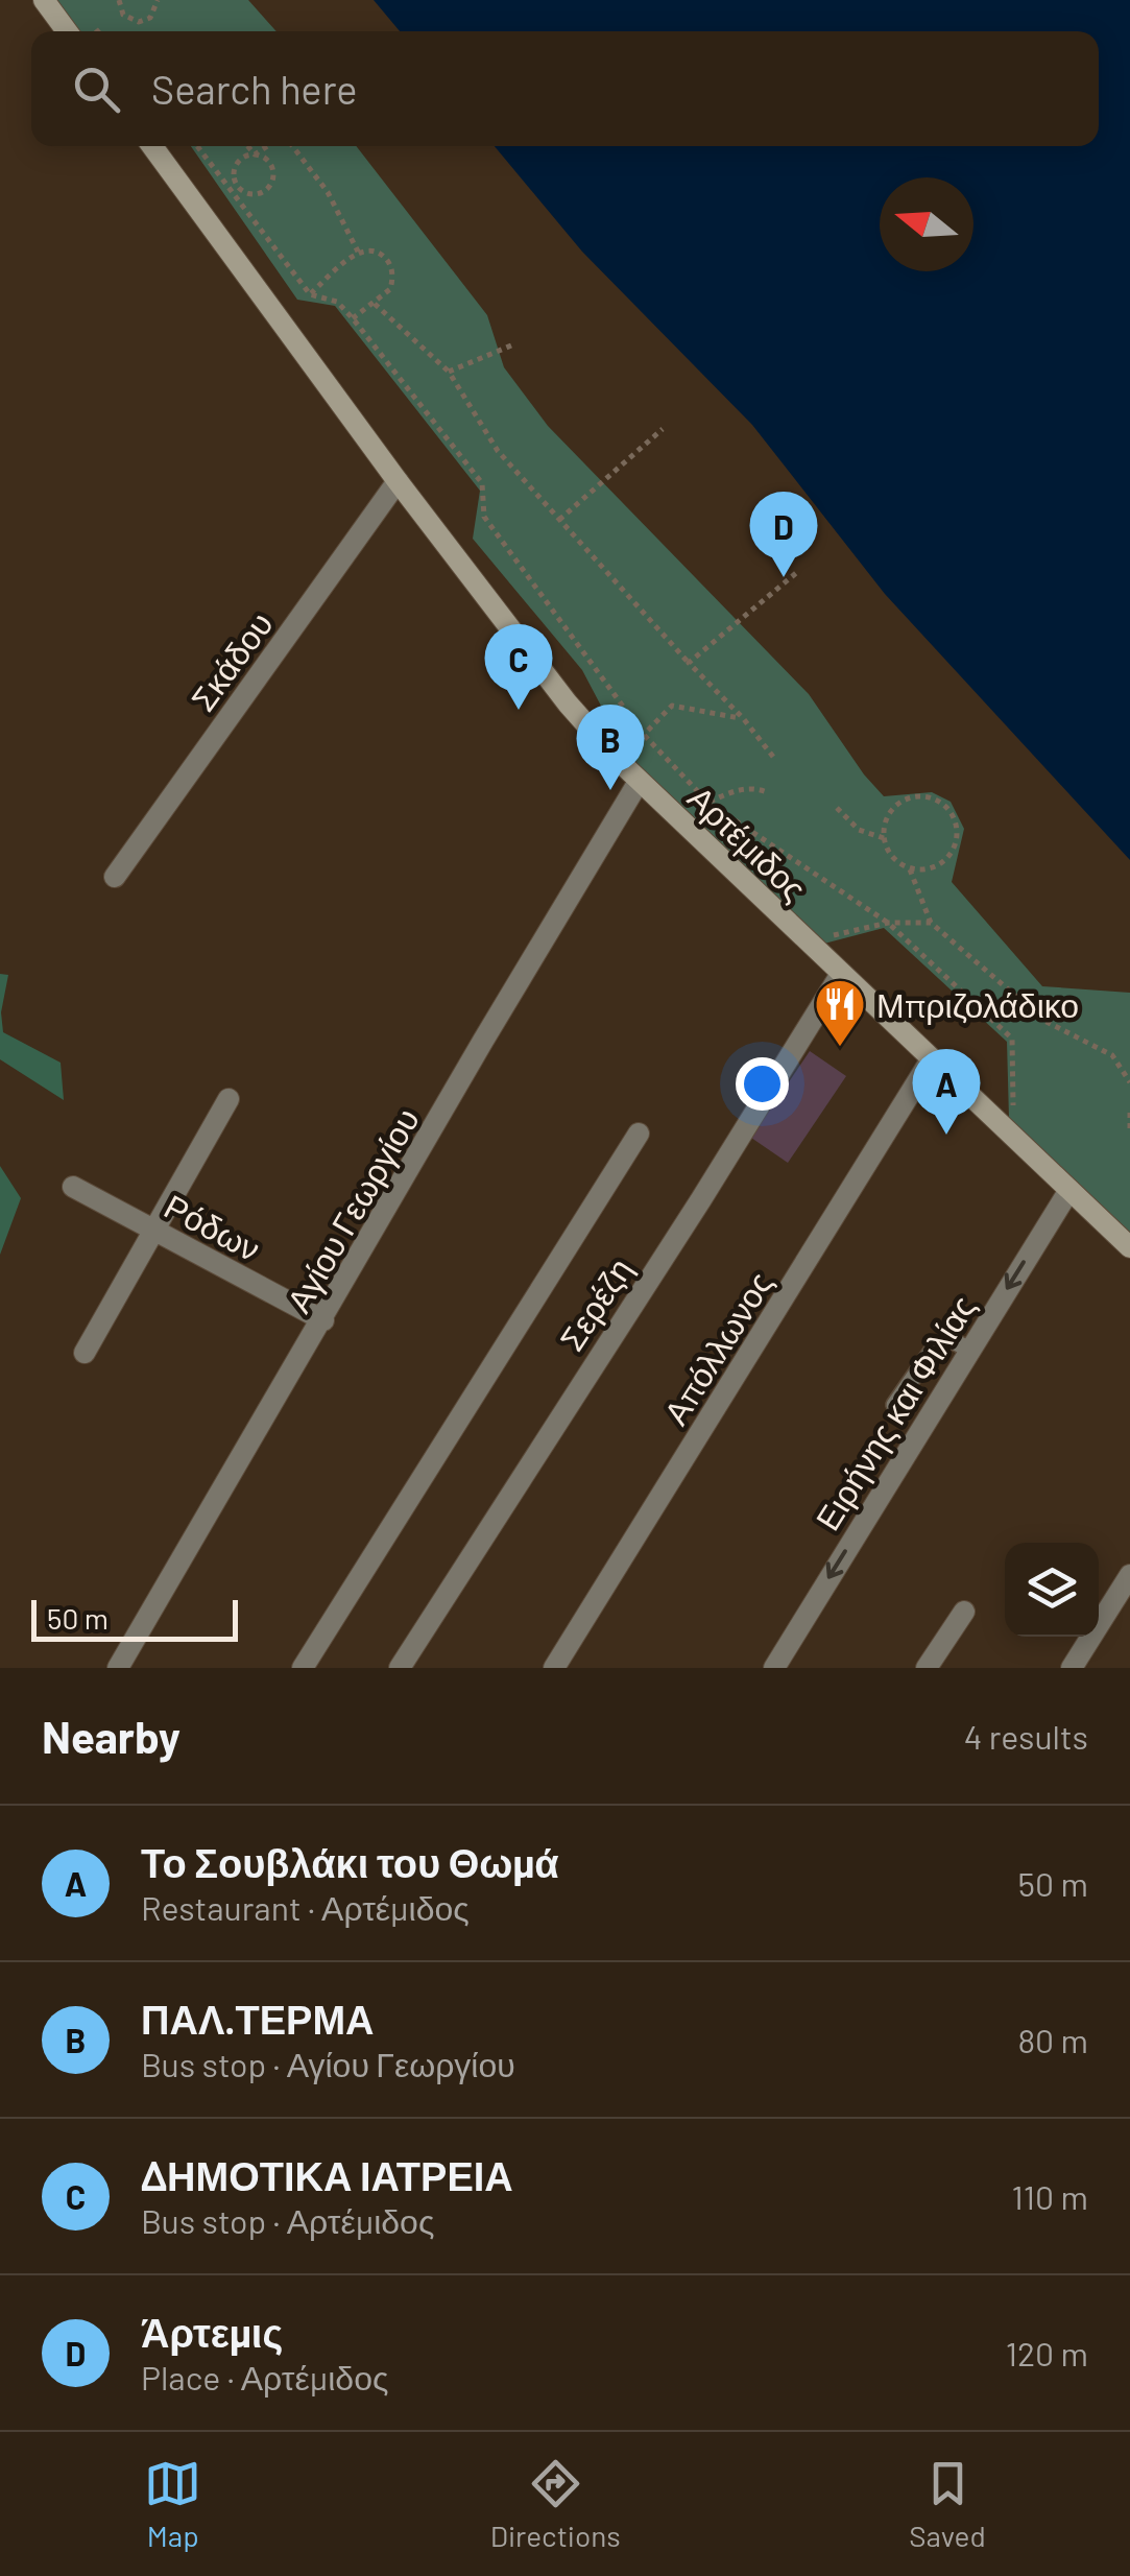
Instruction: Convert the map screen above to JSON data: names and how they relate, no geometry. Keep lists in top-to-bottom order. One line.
{"streets":{"main road":["Αρτέμιδος"],"street":["Σκάδου","Αγίου Γεωργίου","Ρόδων","Σερέζη","Απόλλωνος","Ειρήνης και Φιλίας"]},"crossings":[["Σκάδου","Αρτέμιδος"],["Αρτέμιδος","Αγίου Γεωργίου"],["Αρτέμιδος","Σερέζη"],["Αρτέμιδος","Απόλλωνος"],["Αρτέμιδος","Ειρήνης και Φιλίας"],["Αγίου Γεωργίου","Ρόδων"]],"one_way":["Ειρήνης και Φιλίας"],"places":{"restaurant":["Μπριζολάδικο"]},"scale_bar":"50 m","north":"left","page":{"search":"Search here","pins":["D","C","B","A"],"scale":"50 m","heading":["Nearby","4 results"],"list":[{"mark":"A","name":"Το Σουβλάκι του Θωμά","note":"Restaurant · Αρτέμιδος","value":"50 m"},{"mark":"B","name":"ΠΑΛ.ΤΕΡΜΑ","note":"Bus stop · Αγίου Γεωργίου","value":"80 m"},{"mark":"C","name":"ΔΗΜΟΤΙΚΑ ΙΑΤΡΕΙΑ","note":"Bus stop · Αρτέμιδος","value":"110 m"},{"mark":"D","name":"Άρτεμις","note":"Place · Αρτέμιδος","value":"120 m"}],"nav":["Map","Directions","Saved"]}}
